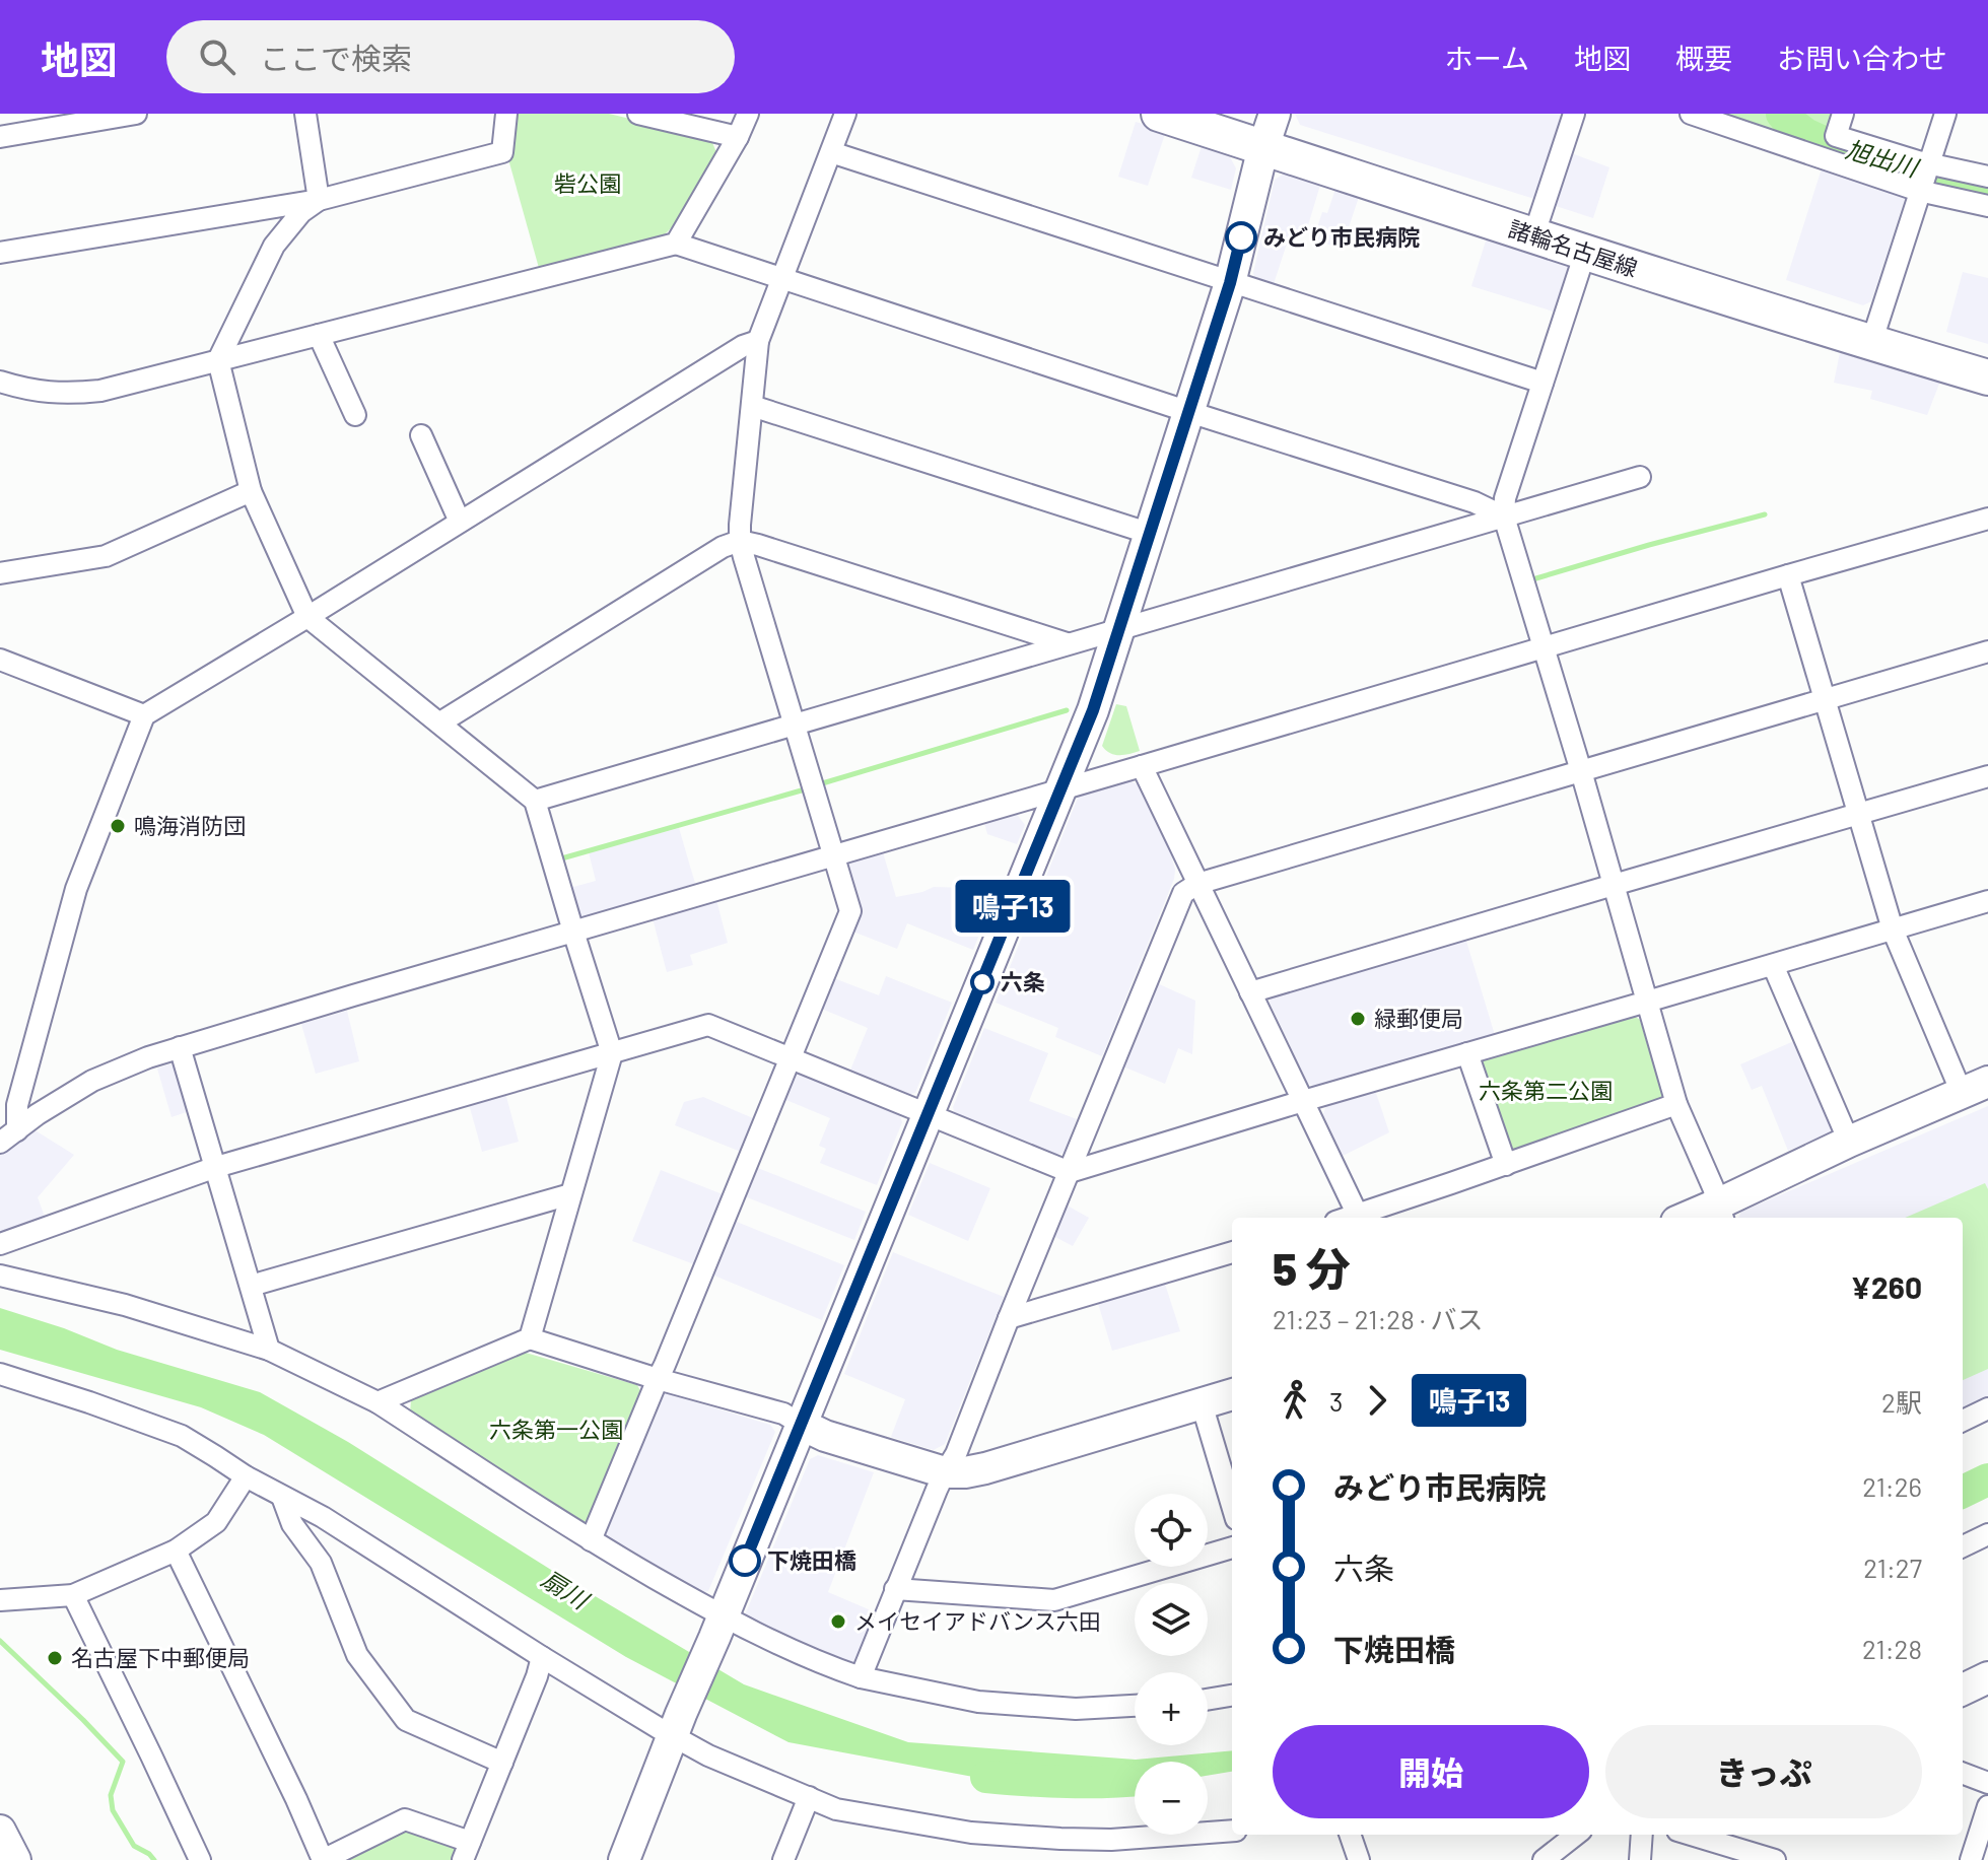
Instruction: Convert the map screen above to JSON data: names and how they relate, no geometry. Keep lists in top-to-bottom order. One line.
{"streets":{"main road":["諸輪名古屋線"]},"water":["旭出川","扇川"],"parks":["砦公園","六条第二公園","六条第一公園"],"places":["みどり市民病院","鳴海消防団","六条","緑郵便局","下焼田橋","メイセイアドバンス六田","名古屋下中郵便局"],"lines":["bus line 鳴子13"],"page":{"header":"地図","search":"ここで検索","nav":["ホーム","地図","概要","お問い合わせ"],"on_map":"鳴子13","heading":["5 分","21:23 – 21:28 · バス","¥260"],"legs":["3","鳴子13","2駅"],"list":[{"name":"みどり市民病院","value":"21:26"},{"name":"六条","value":"21:27"},{"name":"下焼田橋","value":"21:28"}],"map_buttons":["+","−"],"buttons":["開始","きっぷ"]}}
